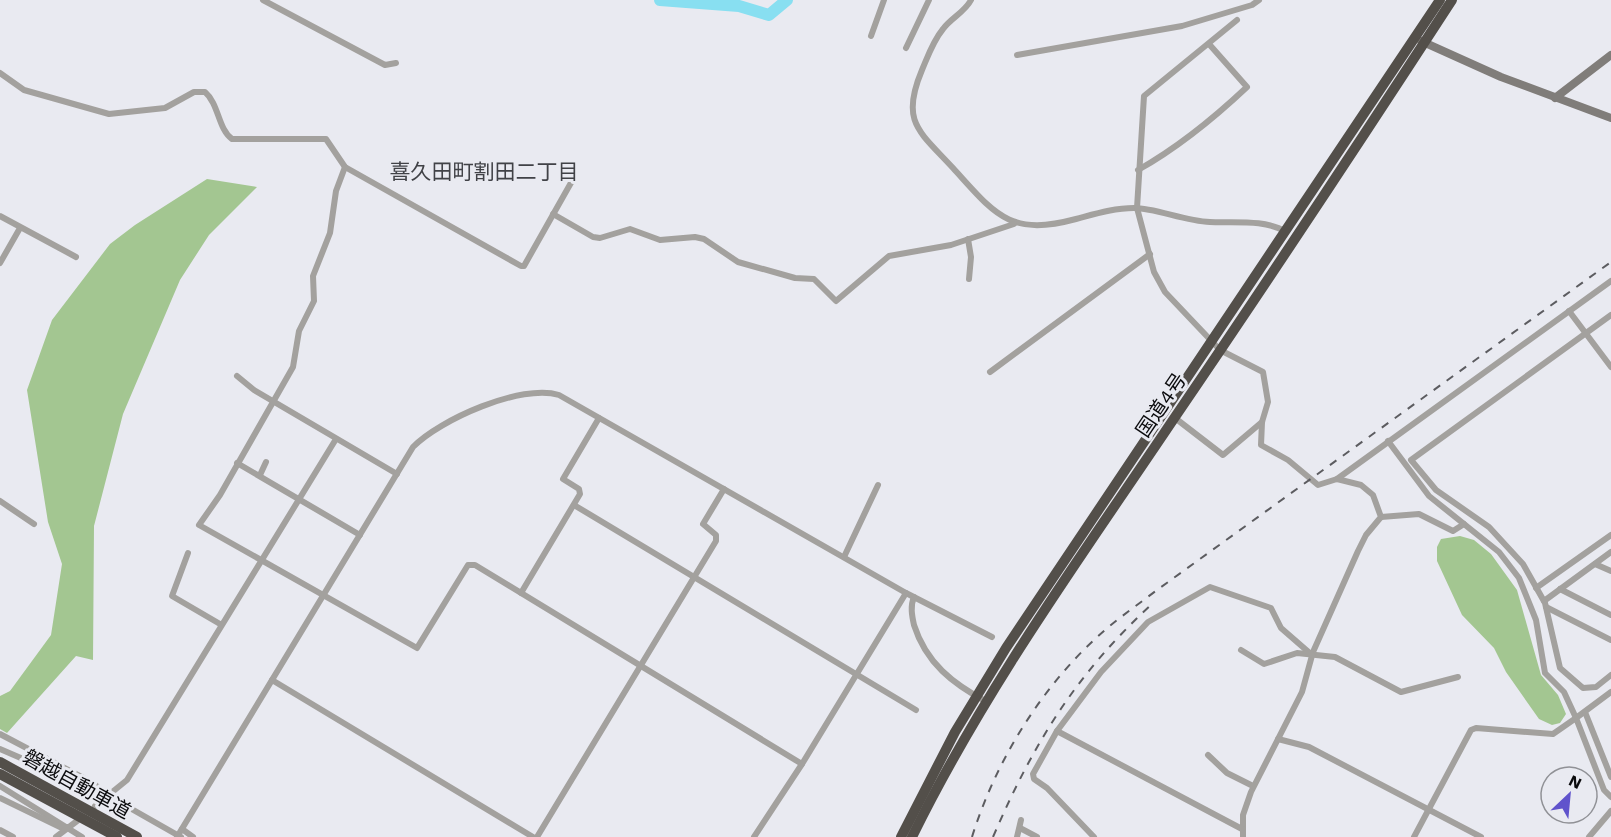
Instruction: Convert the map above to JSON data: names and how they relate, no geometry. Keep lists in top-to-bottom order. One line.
{"streets":{"highway":["国道4号","磐越自動車道"]},"districts":["喜久田町割田二丁目"],"north":"top right"}
